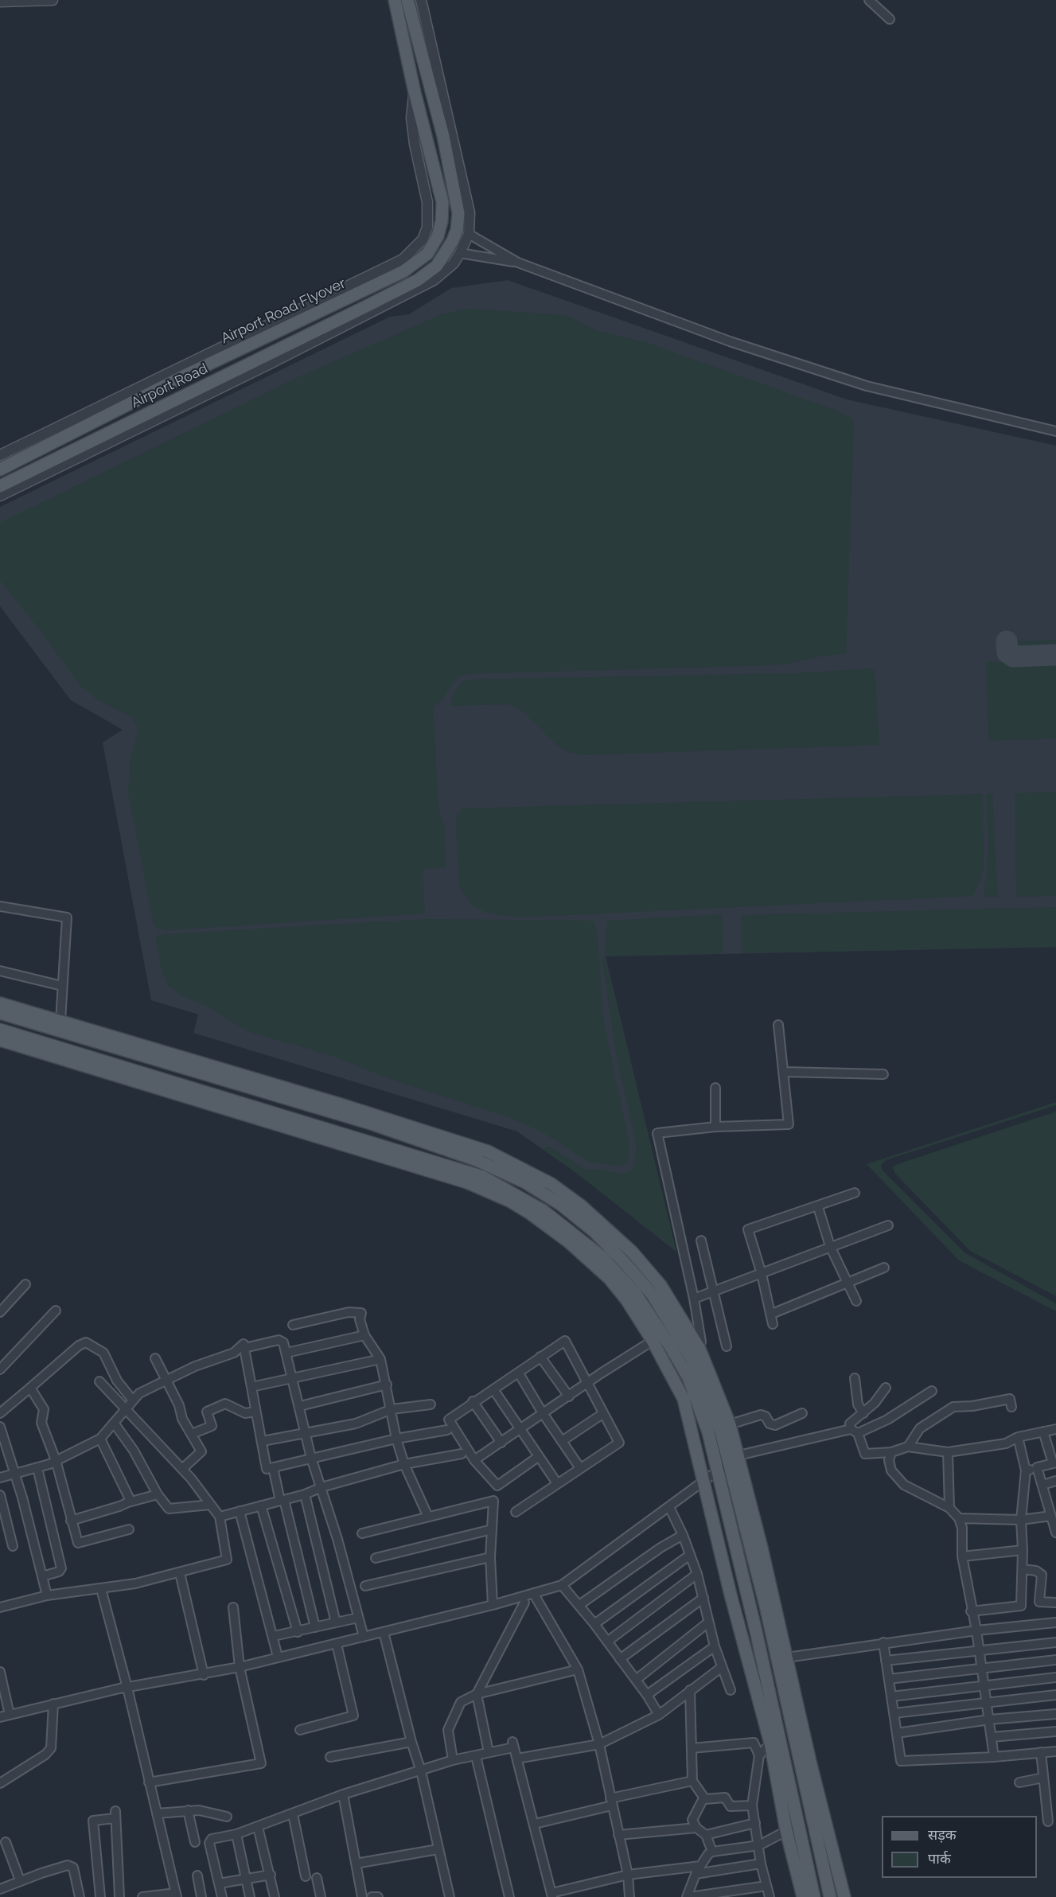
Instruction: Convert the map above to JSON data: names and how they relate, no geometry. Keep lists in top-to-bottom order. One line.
{"streets":{"main road":["Airport Road Flyover","Airport Road"]},"legend":["सड़क","पार्क"]}
